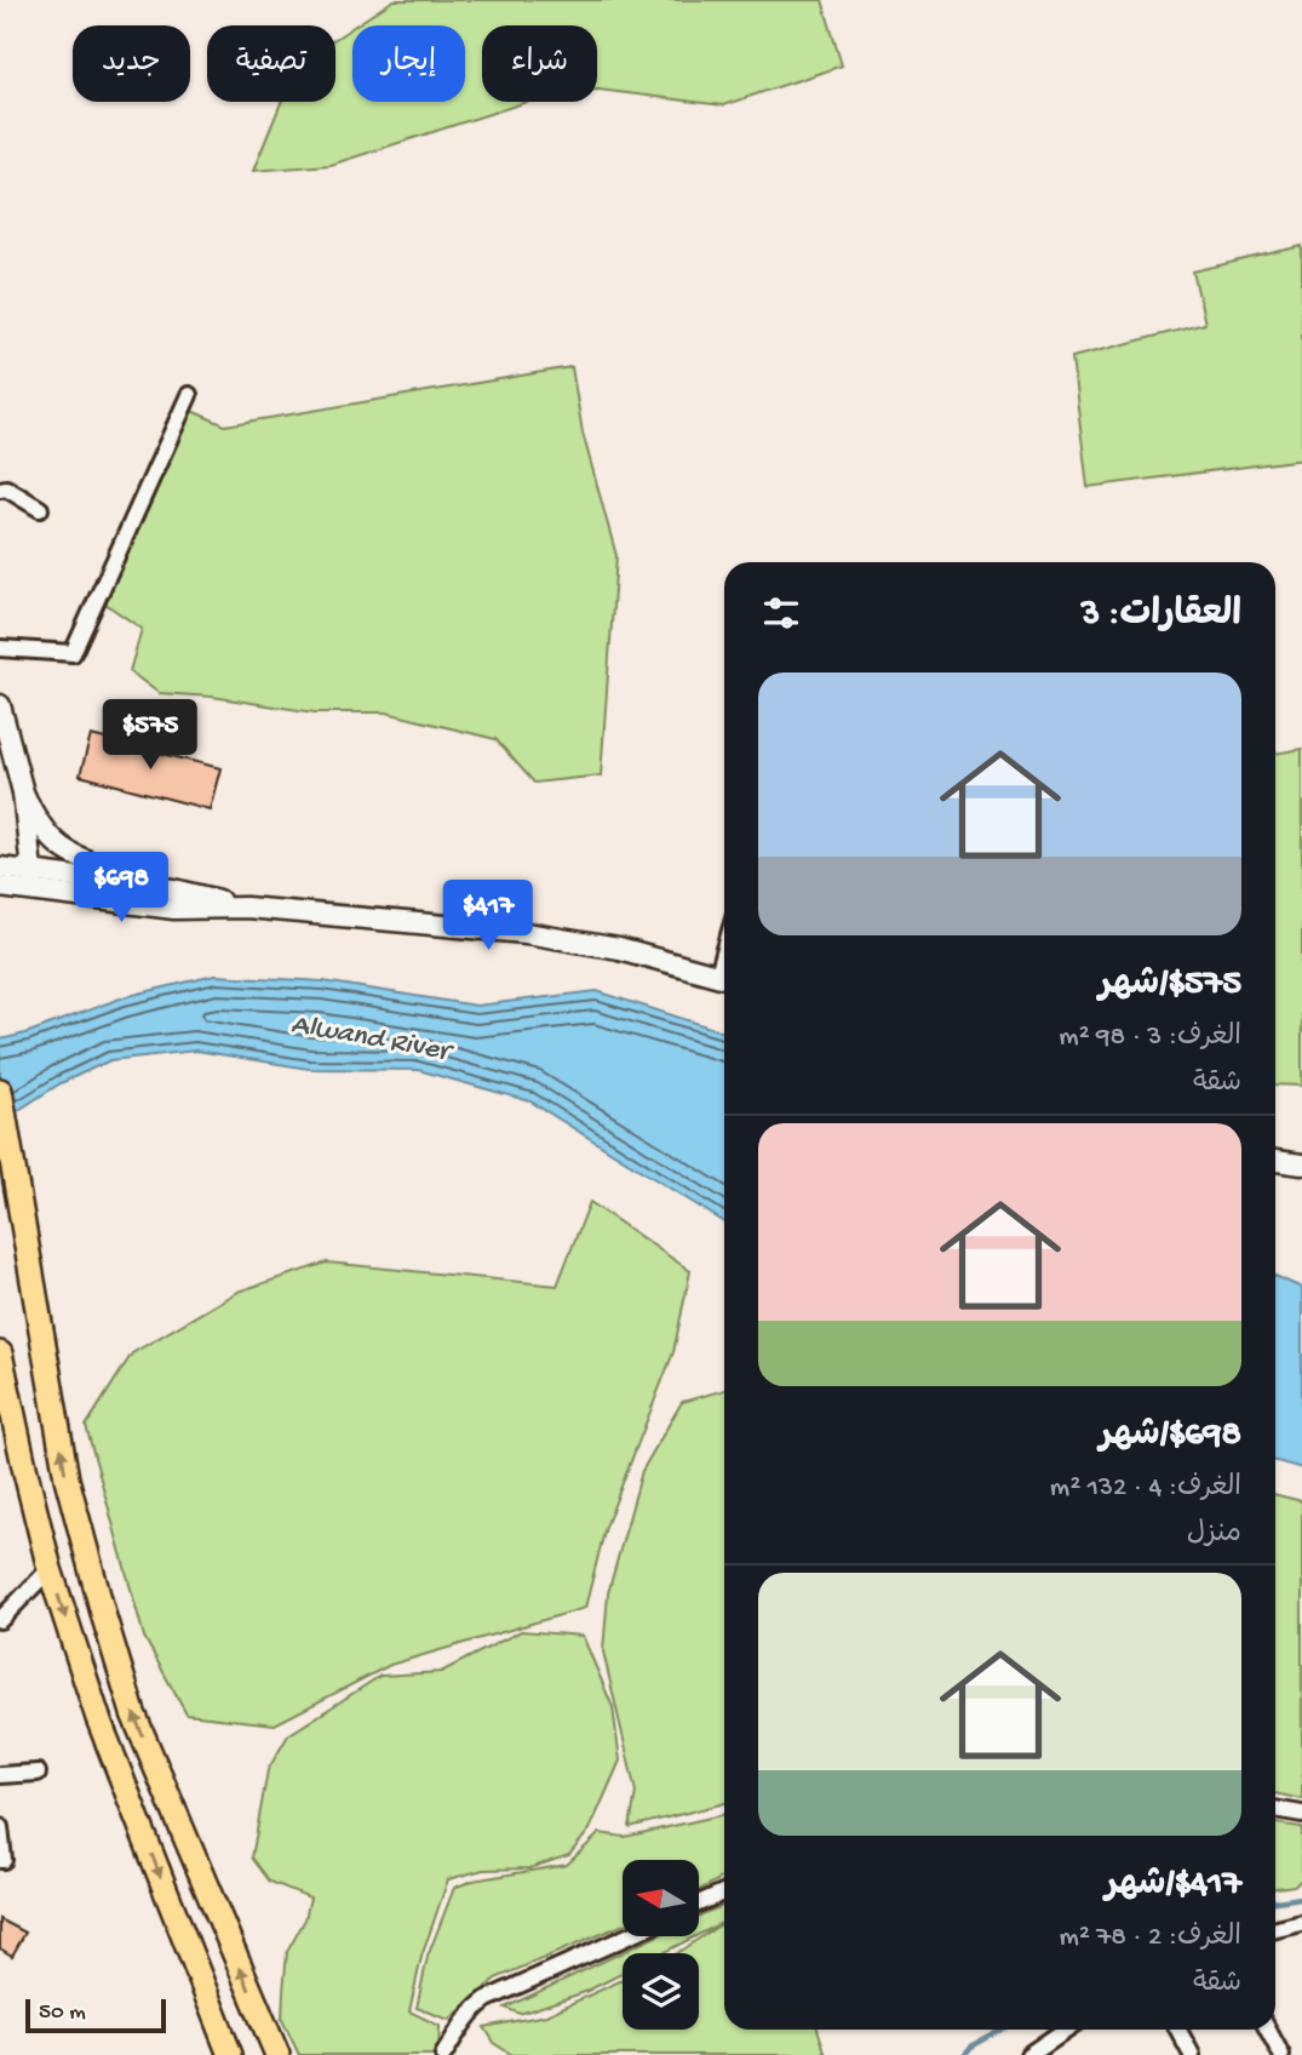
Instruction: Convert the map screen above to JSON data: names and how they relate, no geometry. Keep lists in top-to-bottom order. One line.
{"water":["Alwand River"],"scale_bar":"50 m","north":"left","page":{"chip":["شراء","إيجار","تصفية","جديد"],"heading":"العقارات: 3","list":[{"name":"$575/شهر","note":"الغرف: 3 · 98 m² · شقة"},{"name":"$698/شهر","note":"الغرف: 4 · 132 m² · منزل"},{"name":"$417/شهر","note":"الغرف: 2 · 78 m² · شقة"}],"price":["$575","$698","$417"],"scale":"50 m"}}
